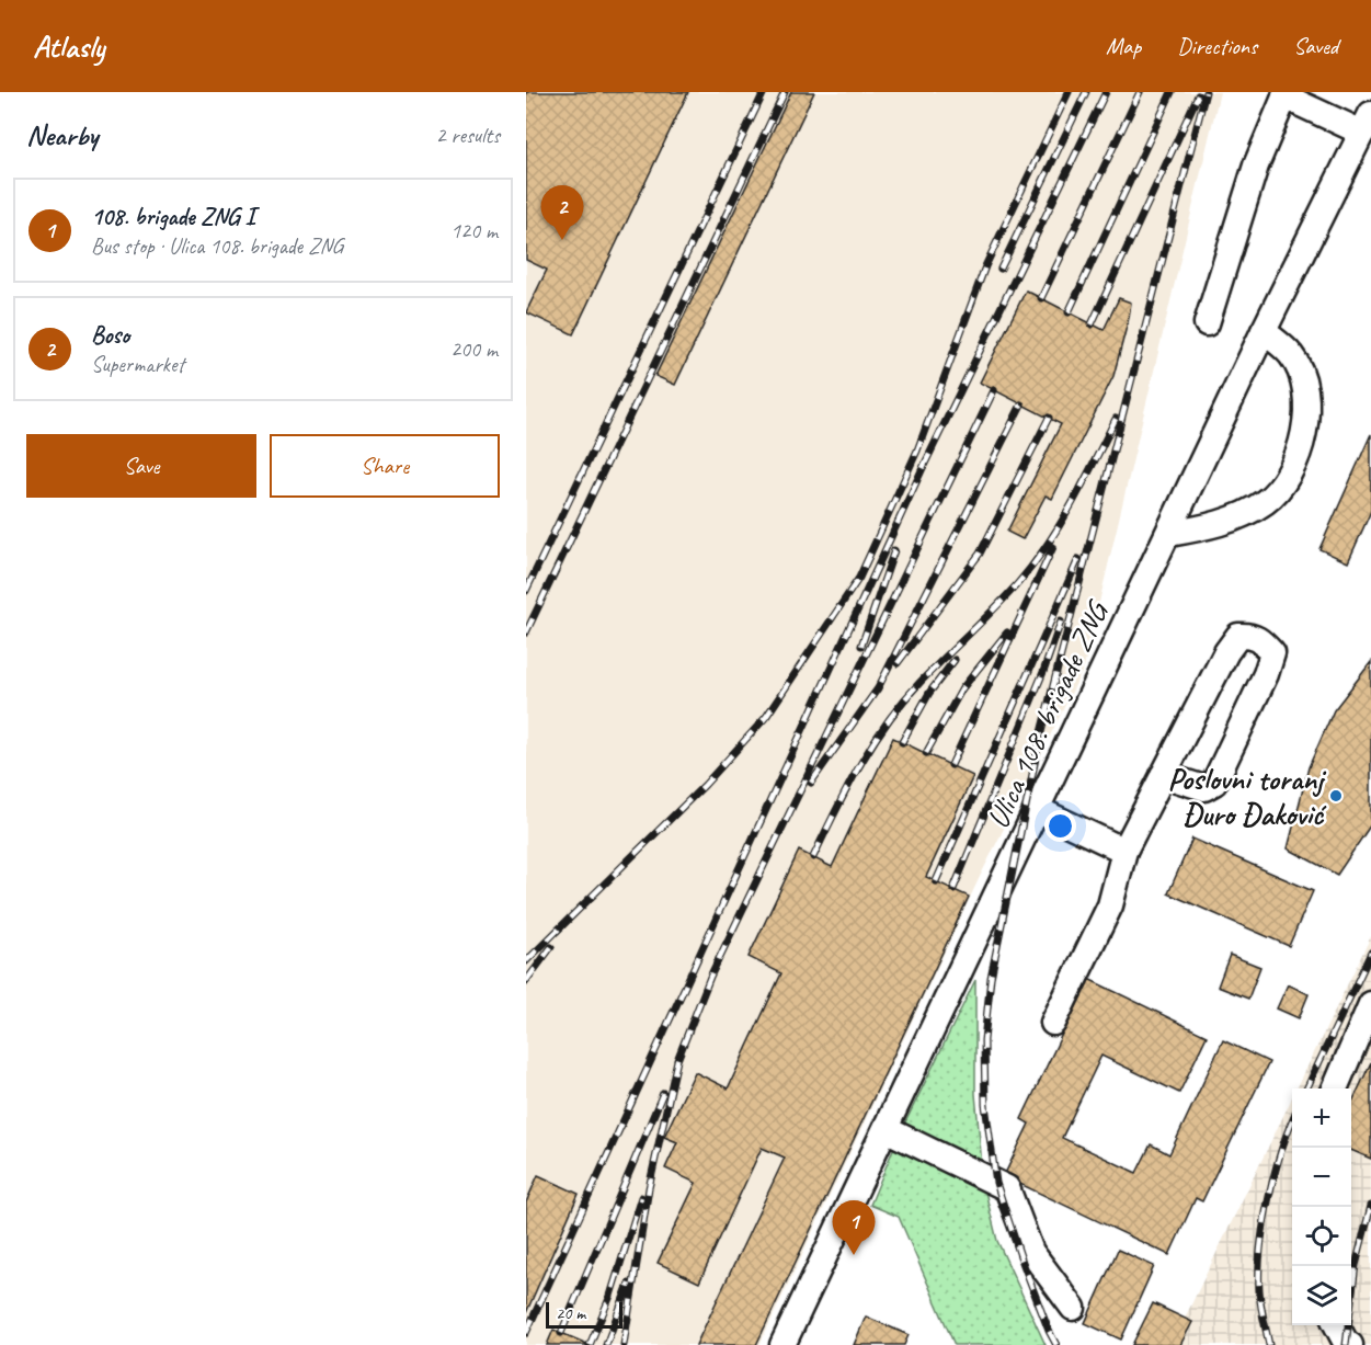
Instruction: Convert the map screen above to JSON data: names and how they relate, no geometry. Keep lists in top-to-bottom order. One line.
{"streets":{"street":["Ulica 108. brigade ZNG"]},"places":["Poslovni toranj Đuro Đaković"],"scale_bar":"20 m","page":{"header":"Atlasly","nav":["Map","Directions","Saved"],"heading":["Nearby","2 results"],"list":[{"mark":"1","name":"108. brigade ZNG I","note":"Bus stop · Ulica 108. brigade ZNG","value":"120 m"},{"mark":"2","name":"Boso","note":"Supermarket","value":"200 m"}],"pins":["2","1"],"buttons":["Save","Share"],"map_buttons":["+","−"],"scale":"20 m"}}
